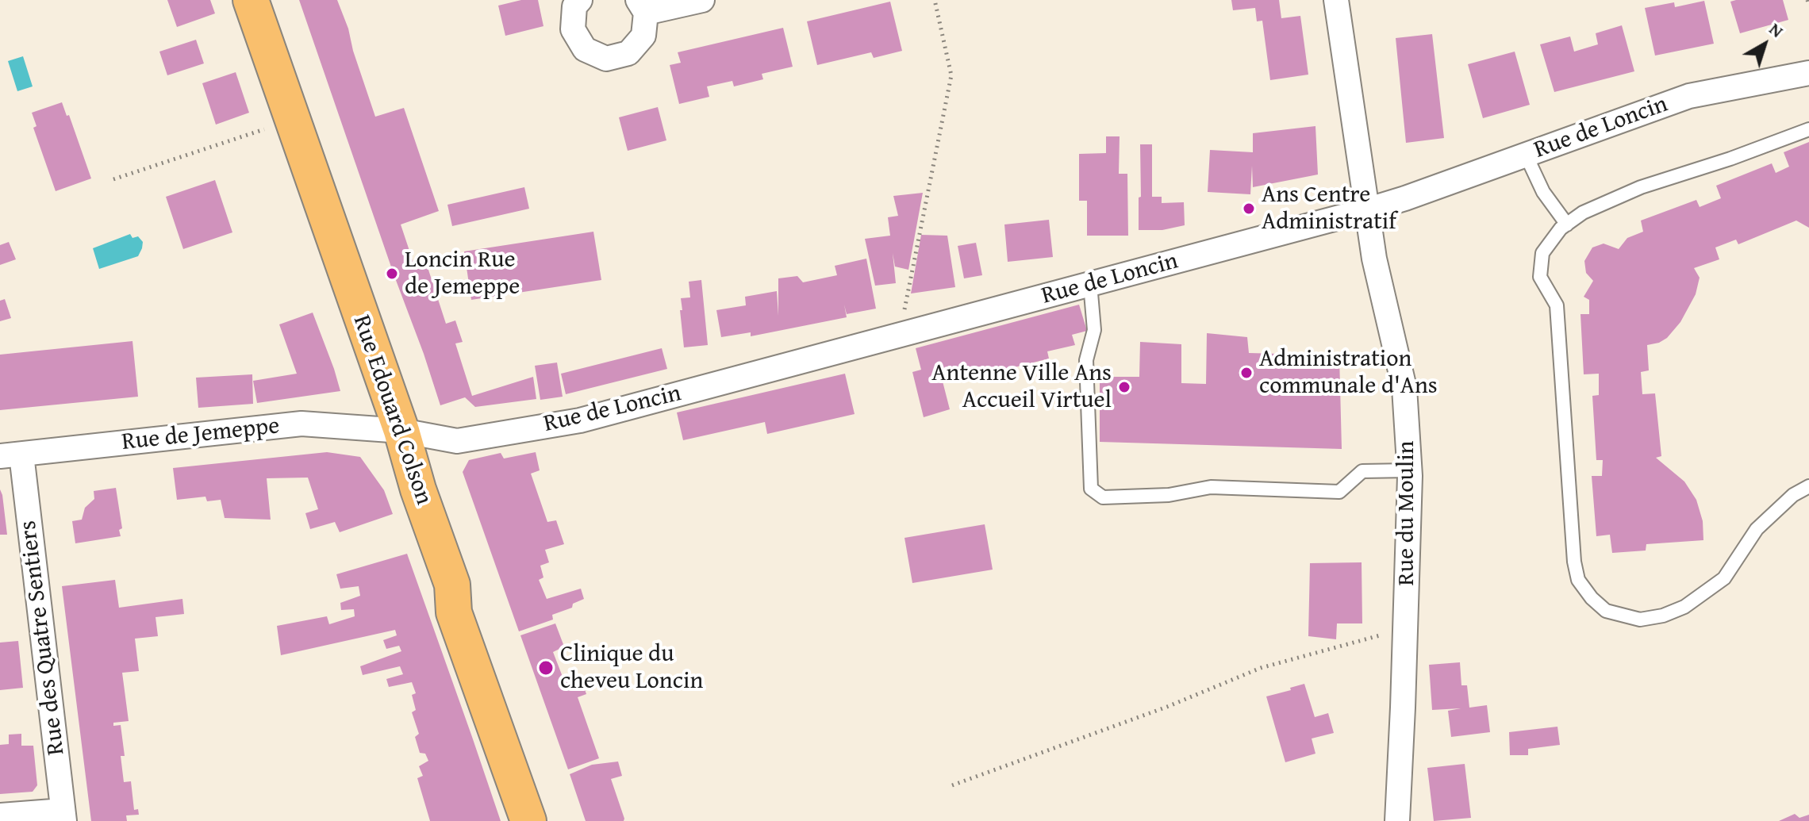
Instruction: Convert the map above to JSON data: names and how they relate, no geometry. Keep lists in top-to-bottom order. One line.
{"streets":{"main road":["Rue Edouard Colson"],"street":["Rue de Loncin","Rue de Jemeppe","Rue du Moulin","Rue des Quatre Sentiers"]},"crossings":[["Rue de Loncin","Rue Edouard Colson"],["Rue de Loncin","Rue de Jemeppe"],["Rue de Loncin","Rue du Moulin"],["Rue Edouard Colson","Rue de Jemeppe"],["Rue de Jemeppe","Rue des Quatre Sentiers"]],"places":["Ans Centre Administratif","Loncin Rue de Jemeppe","Administration communale d'Ans","Antenne Ville Ans Accueil Virtuel","Clinique du cheveu Loncin"],"north":"top right"}
